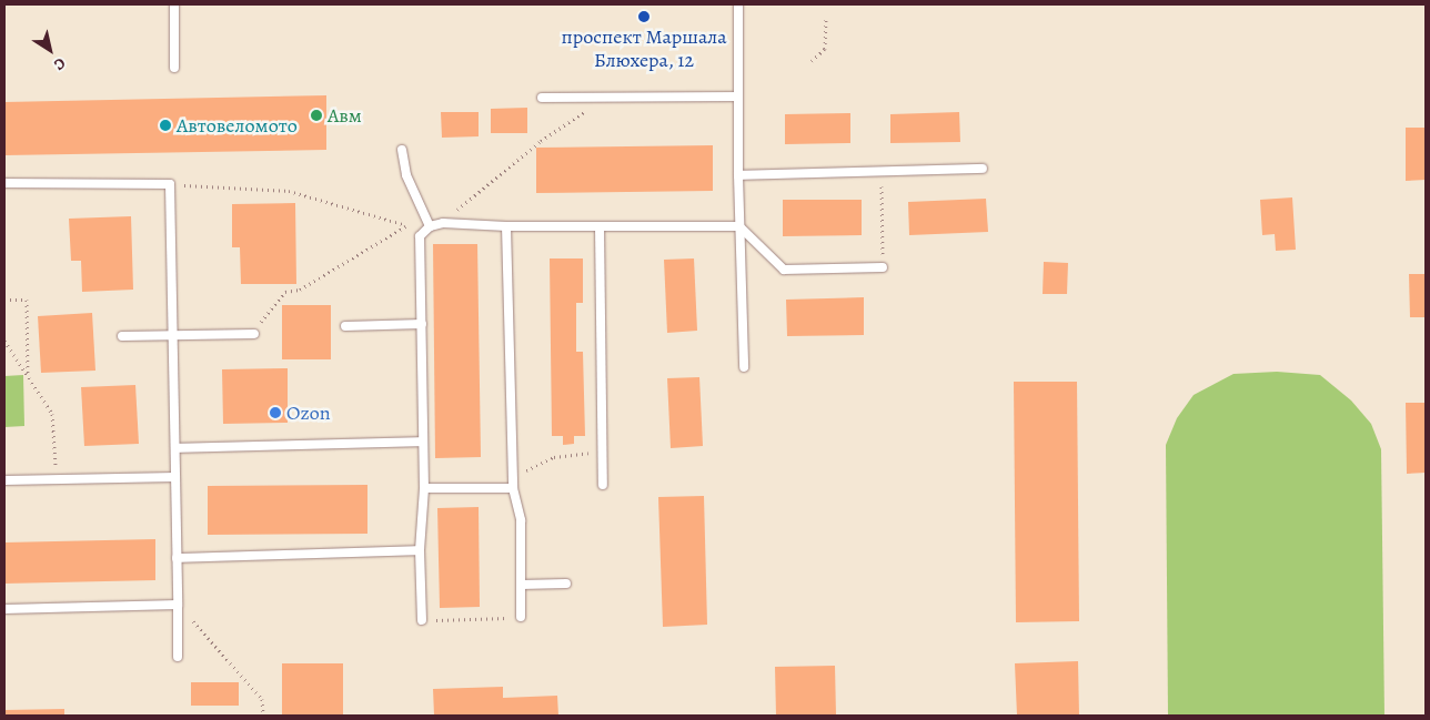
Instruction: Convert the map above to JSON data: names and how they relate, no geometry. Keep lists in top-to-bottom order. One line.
{"places":["проспект Маршала Блюхера, 12","Авм","Автовеломото","Ozon"],"north":"bottom right"}
